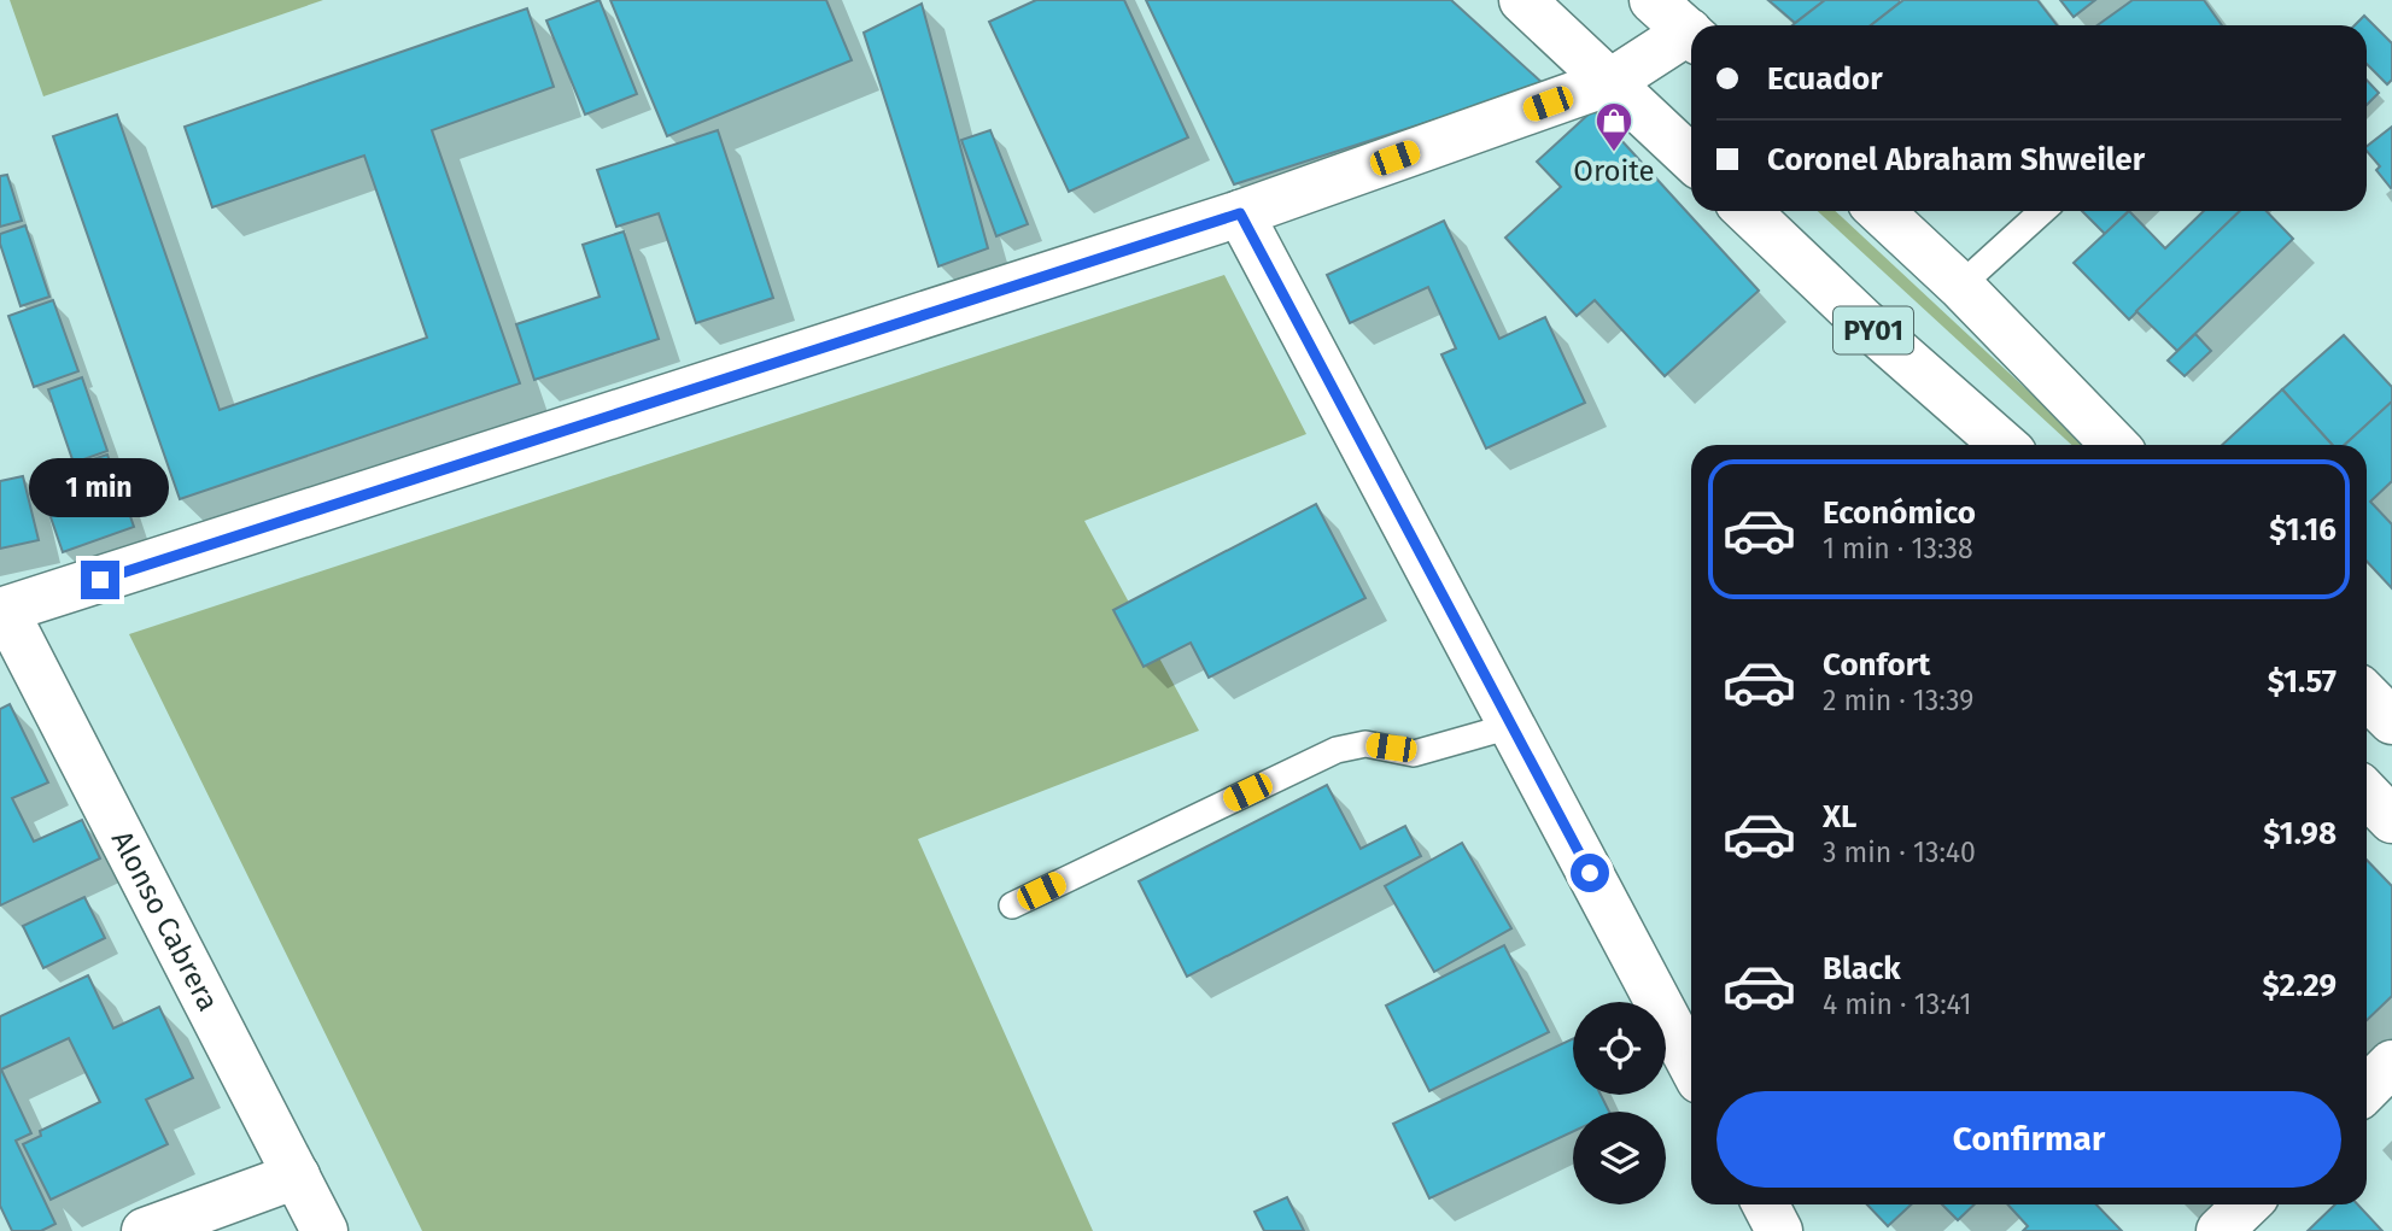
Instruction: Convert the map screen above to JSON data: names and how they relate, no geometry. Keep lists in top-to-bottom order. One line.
{"streets":{"main road":["PY01","Alonso Cabrera"]},"places":{"shop":["Oroite"]},"page":{"banner":["Ecuador","Coronel Abraham Shweiler"],"bubble":"1 min","list":[{"name":"Económico","note":"1 min · 13:38","value":"$1.16"},{"name":"Confort","note":"2 min · 13:39","value":"$1.57"},{"name":"XL","note":"3 min · 13:40","value":"$1.98"},{"name":"Black","note":"4 min · 13:41","value":"$2.29"}],"buttons":"Confirmar"}}
